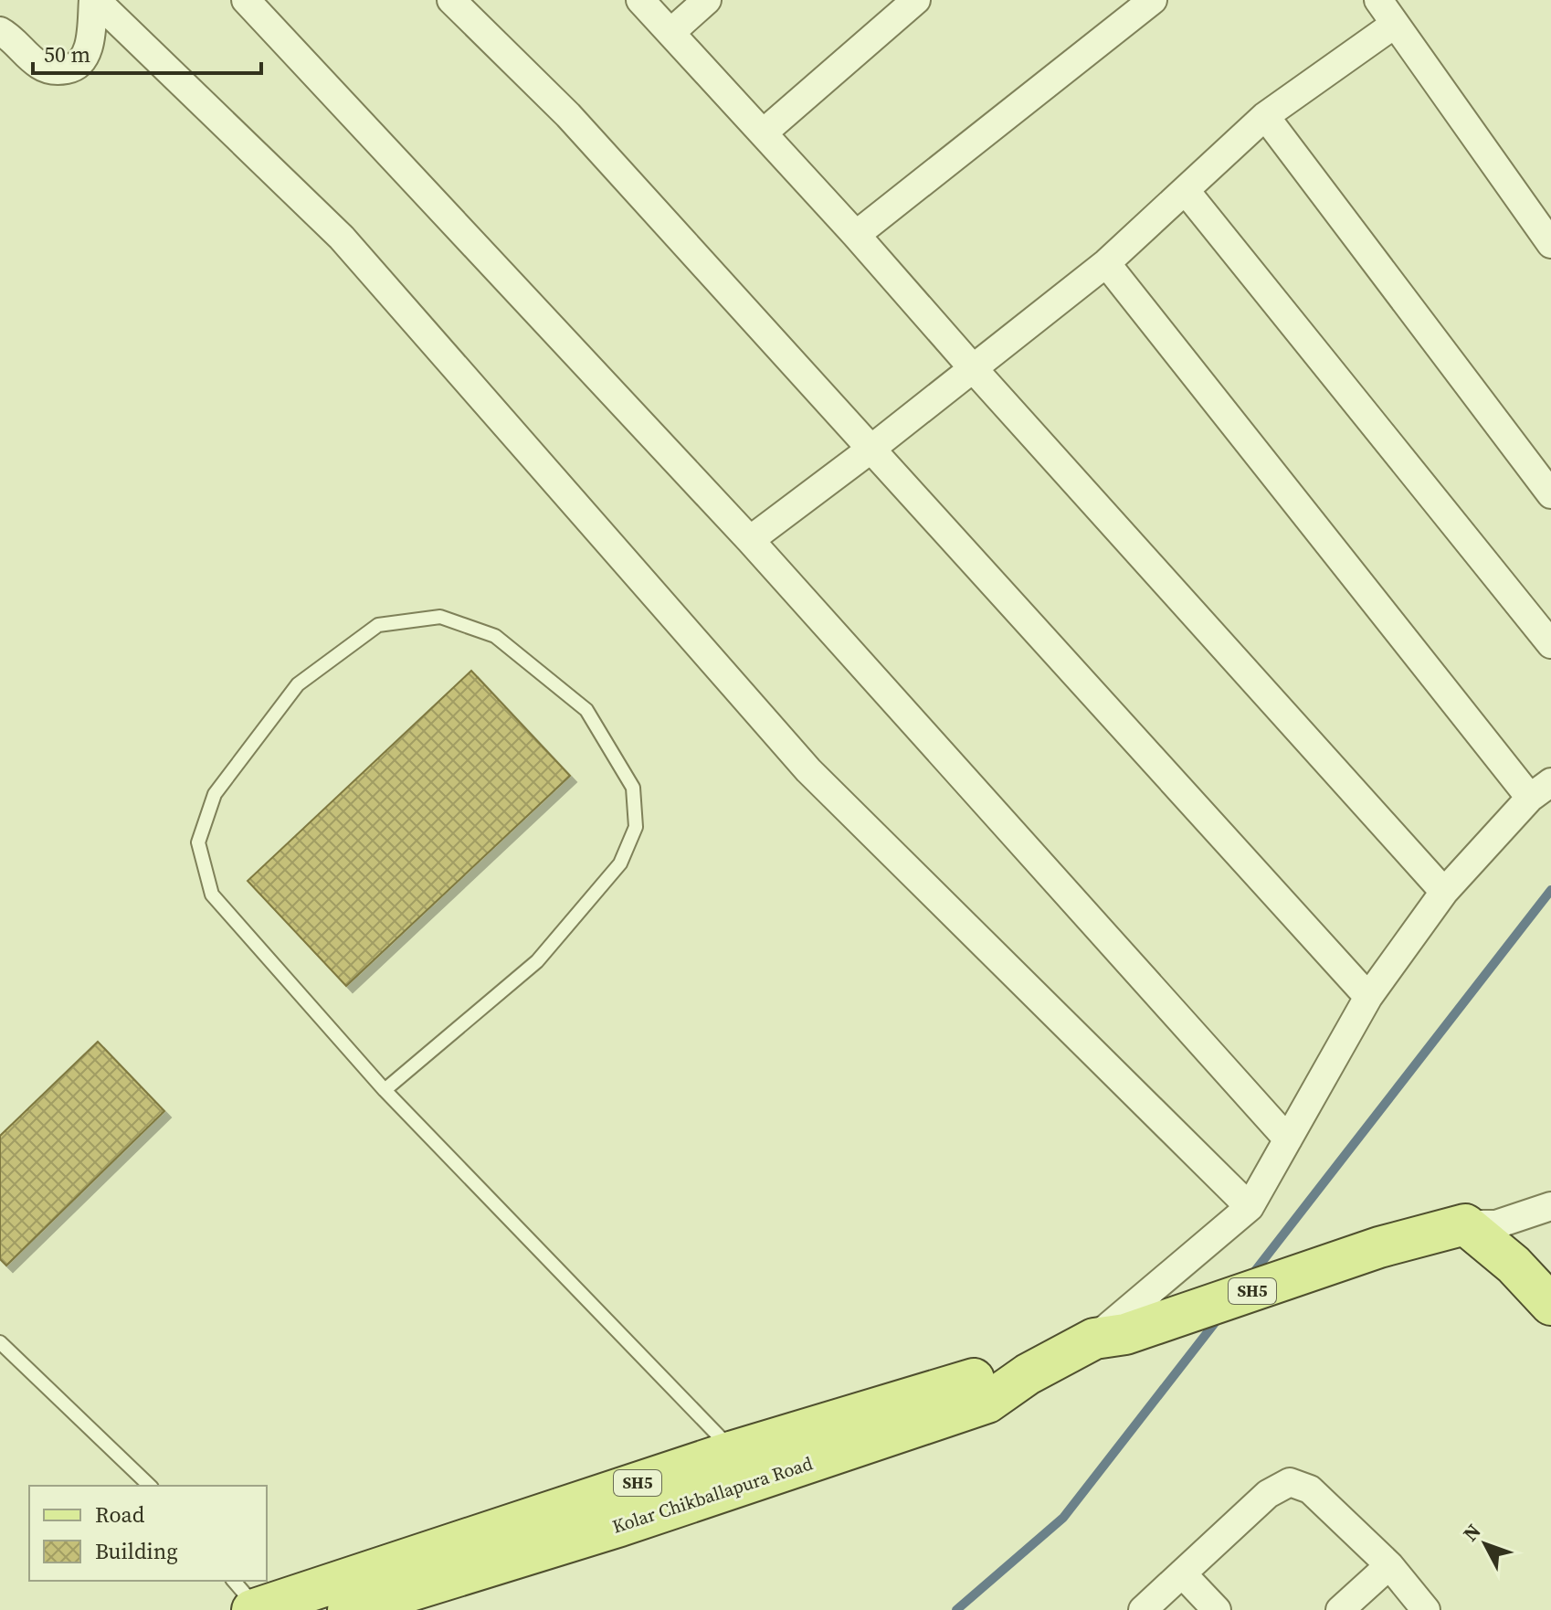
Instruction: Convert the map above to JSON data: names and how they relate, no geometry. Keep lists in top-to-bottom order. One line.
{"streets":{"main road":["SH5","Kolar Chikballapura Road"]},"crossings":[["SH5","Kolar Chikballapura Road"]],"legend":["Road","Building"],"scale_bar":"50 m","north":"top left"}
